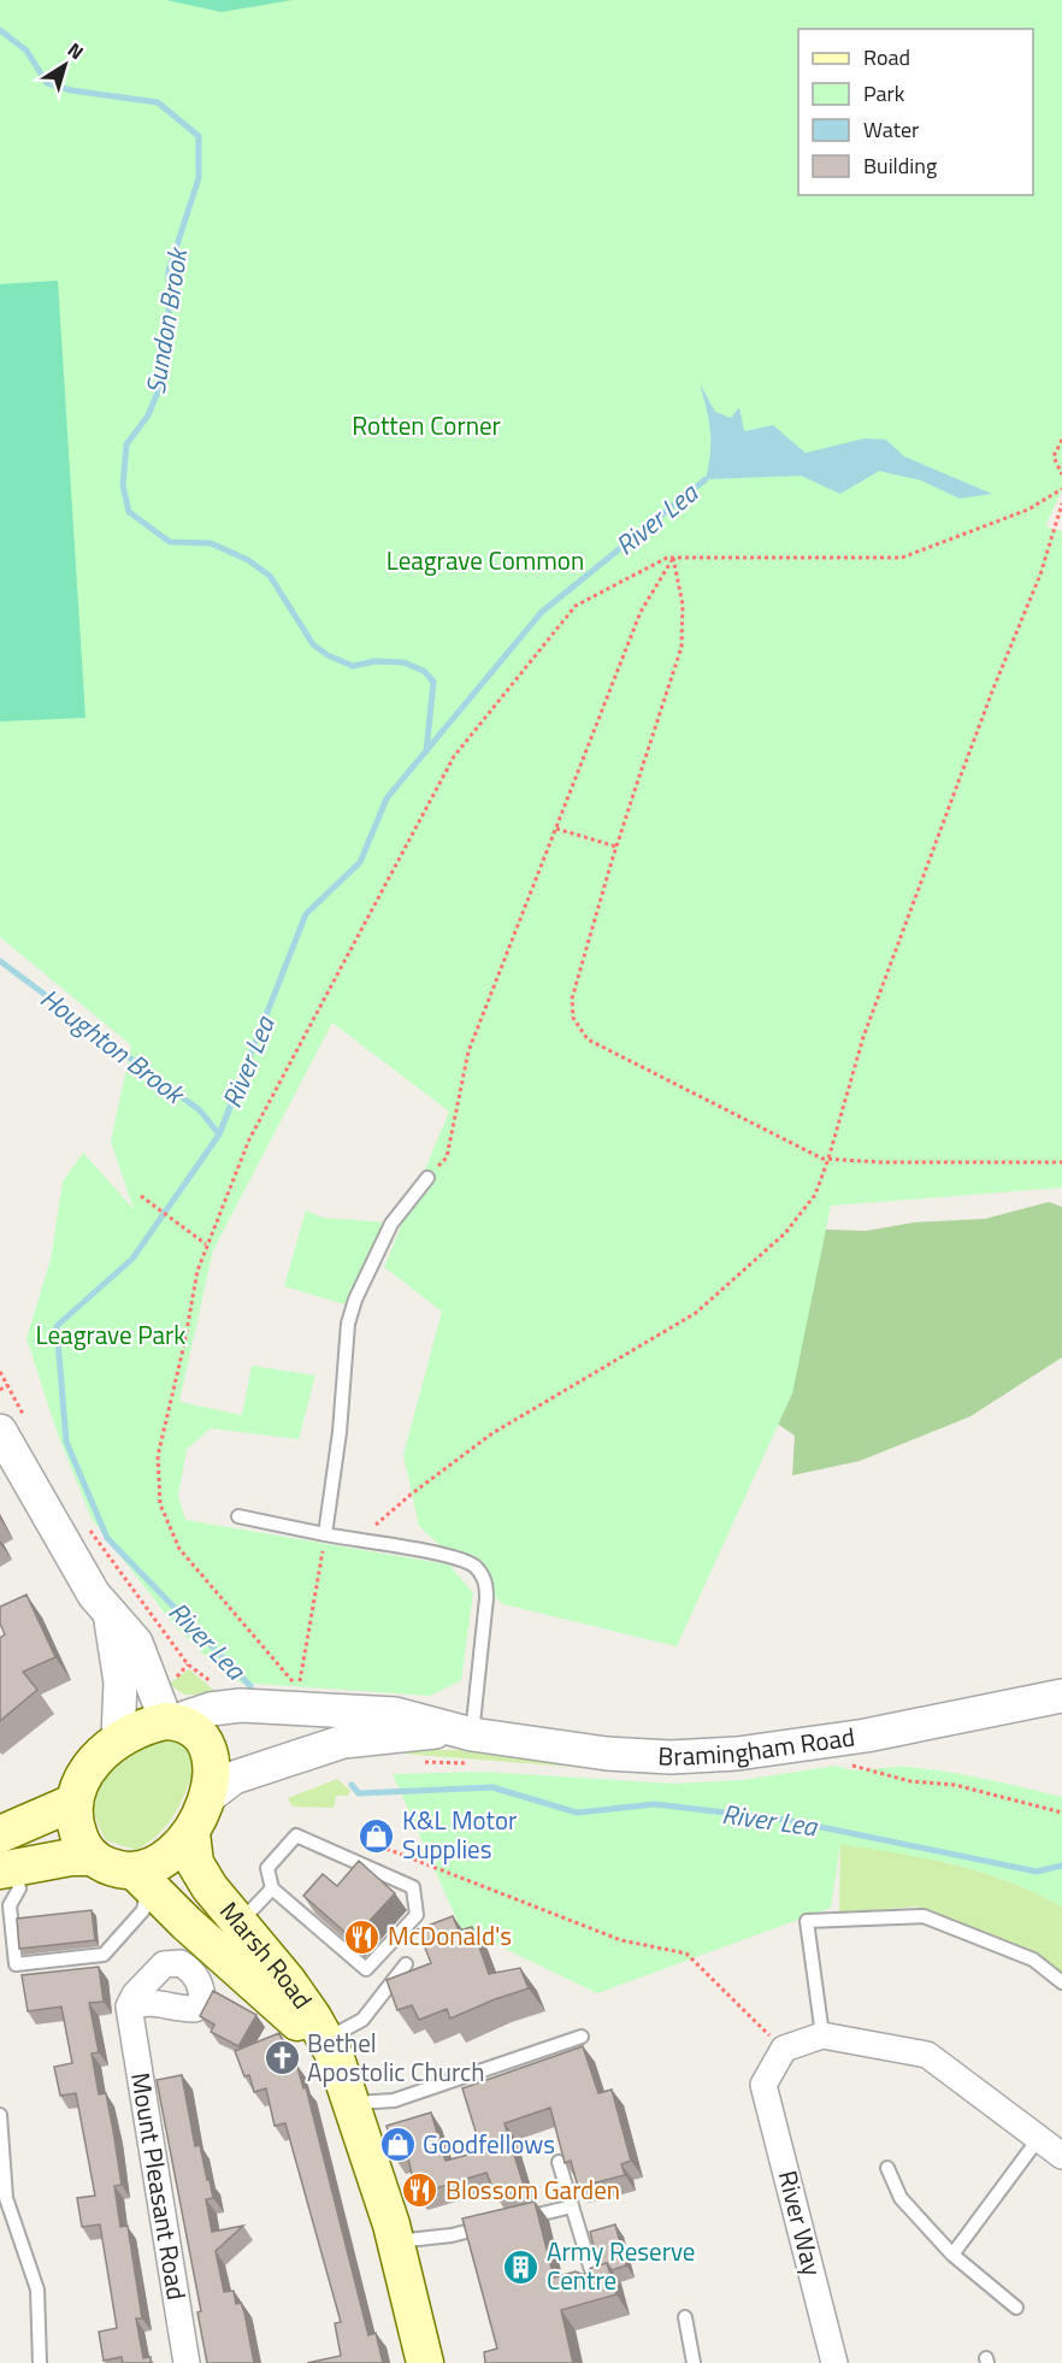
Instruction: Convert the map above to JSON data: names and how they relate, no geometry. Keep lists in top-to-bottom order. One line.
{"streets":{"main road":["Marsh Road"],"street":["Bramingham Road","Mount Pleasant Road","River Way"]},"crossings":[["Bramingham Road","Marsh Road"]],"water":["Sundon Brook","River Lea","Houghton Brook"],"parks":["Rotten Corner","Leagrave Common","Leagrave Park"],"places":{"shop":["K&L Motor Supplies","Goodfellows"],"restaurant":["McDonald's","Blossom Garden"],"church":["Bethel Apostolic Church"],"building":["Army Reserve Centre"]},"legend":["Road","Park","Water","Building"],"north":"top right"}
